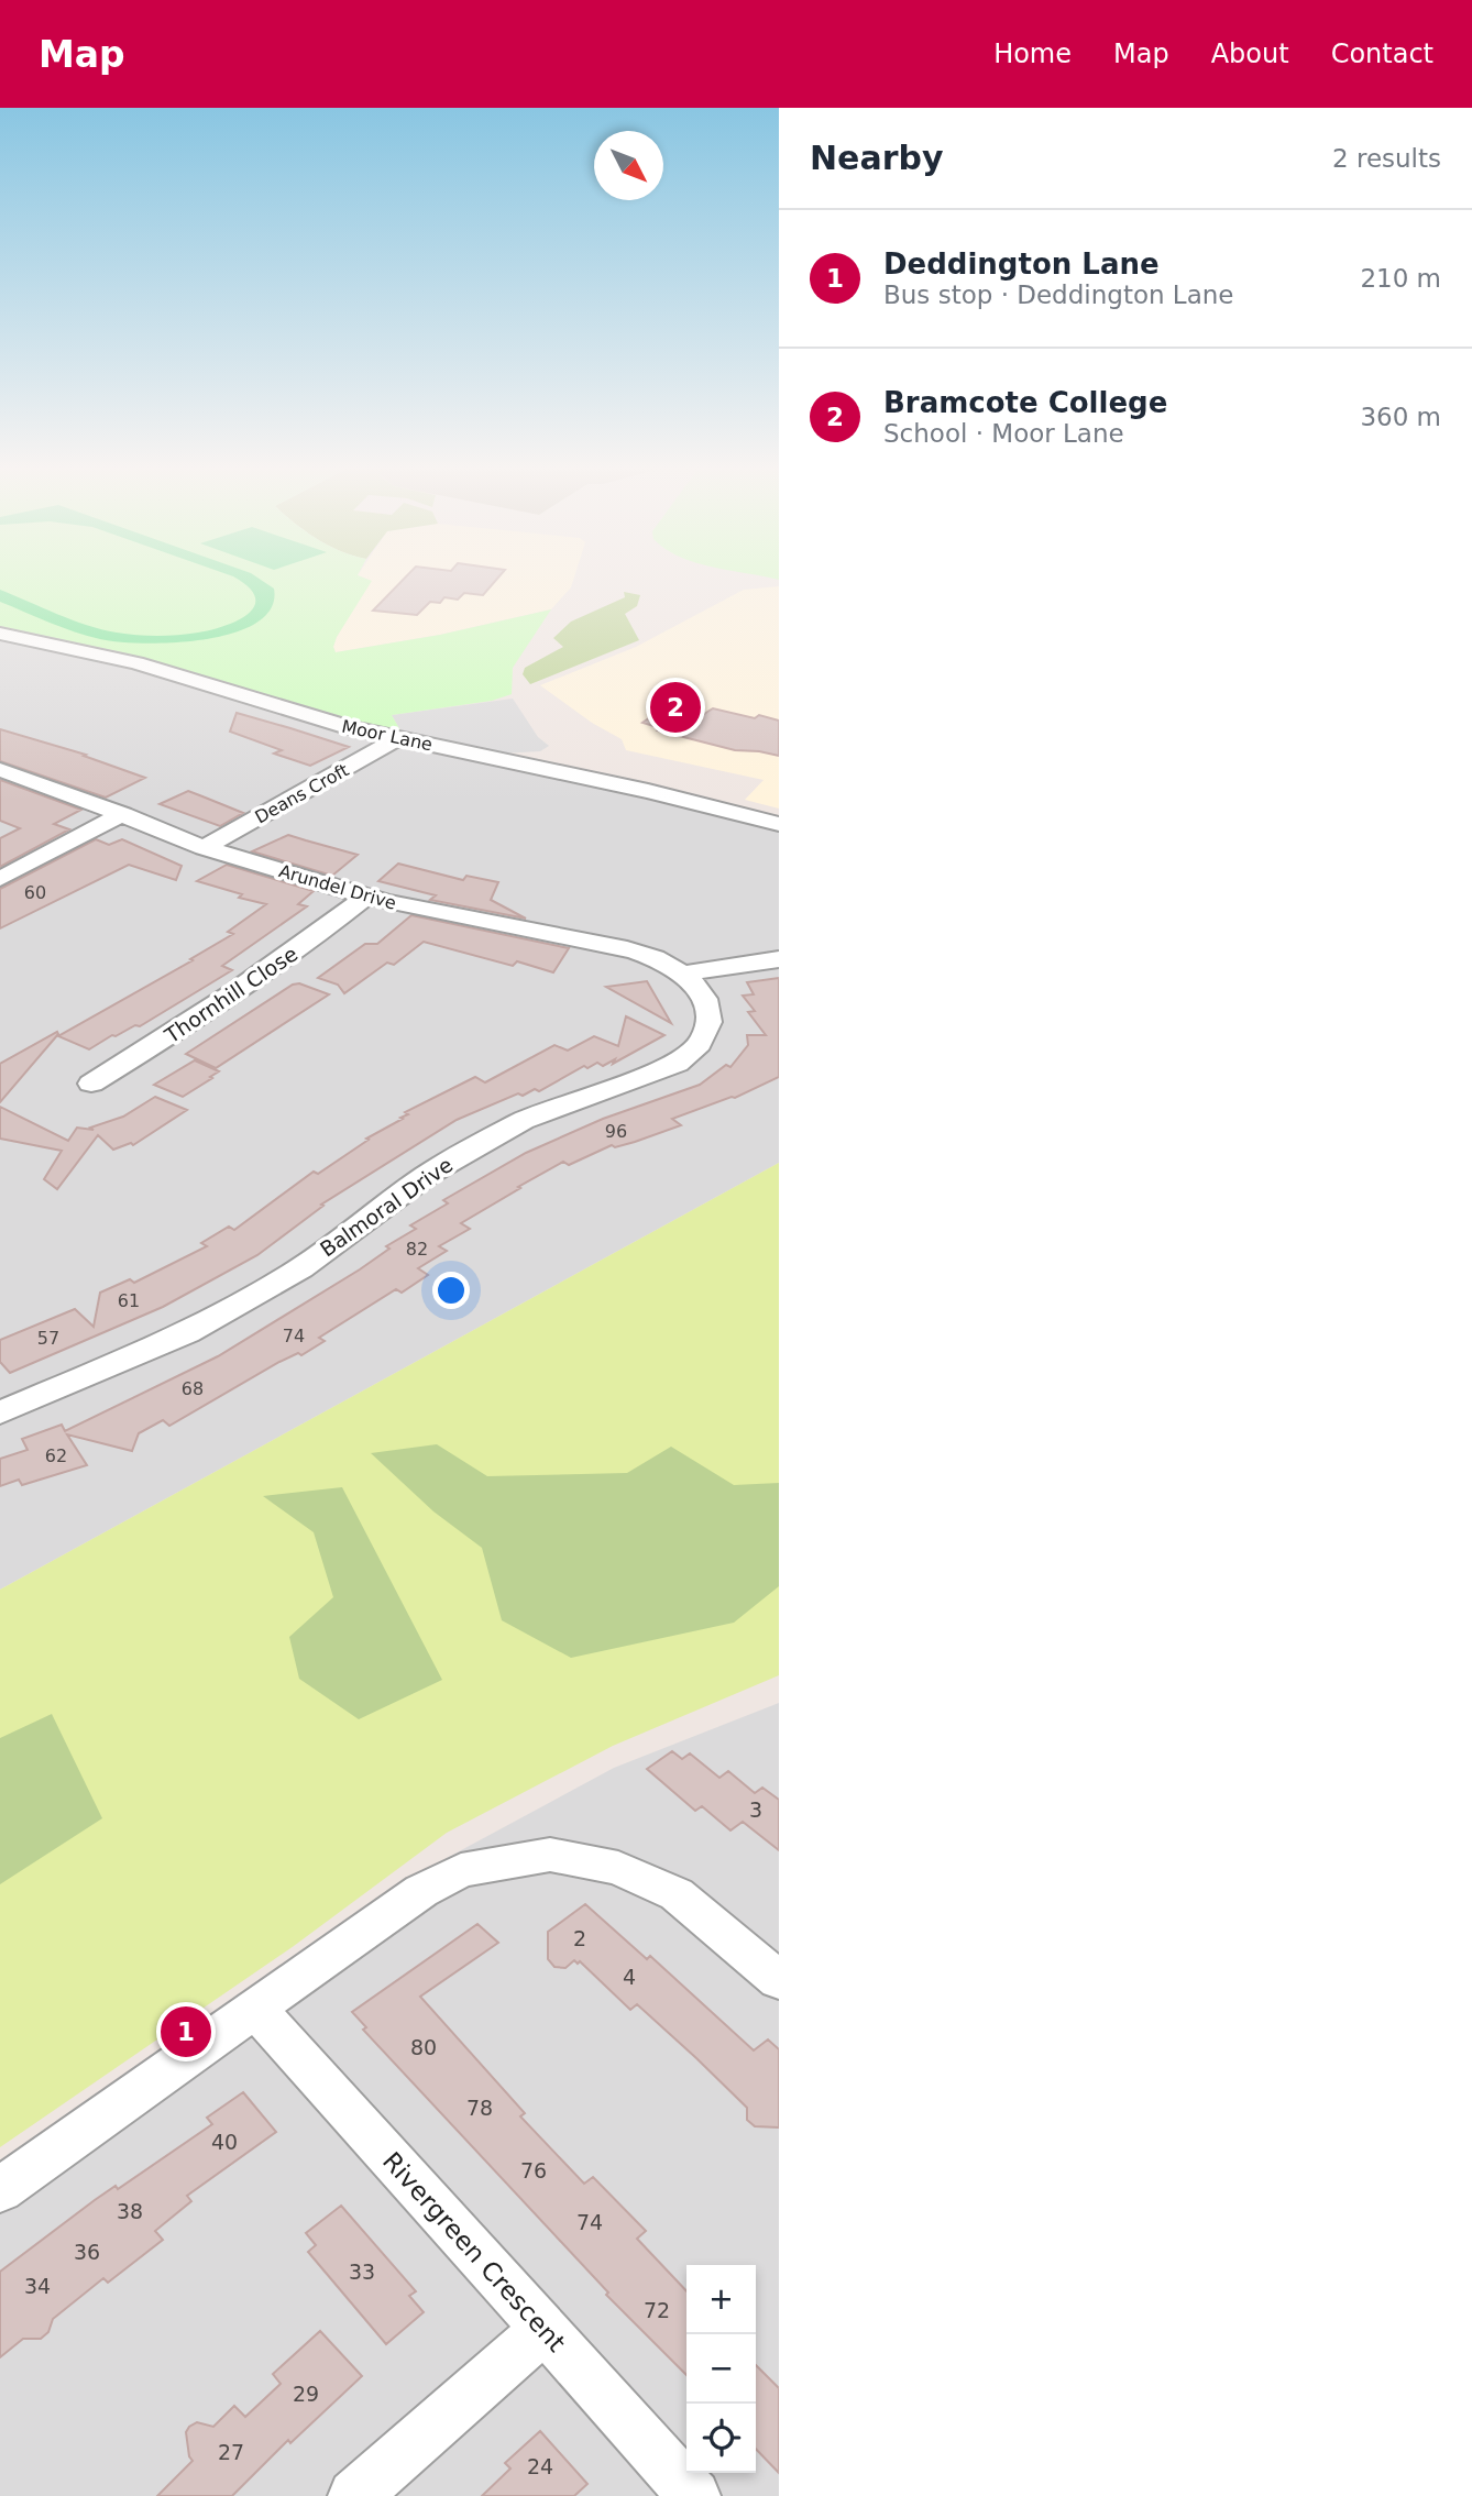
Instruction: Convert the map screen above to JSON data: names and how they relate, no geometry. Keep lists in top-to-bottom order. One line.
{"streets":{"street":["Moor Lane","Deans Croft","Arundel Drive","Thornhill Close","Balmoral Drive","Rivergreen Crescent"]},"crossings":[["Moor Lane","Deans Croft"],["Deans Croft","Arundel Drive"],["Arundel Drive","Thornhill Close"],["Arundel Drive","Balmoral Drive"]],"house_numbers":["60","96","82","61","74","57","68","62","3","2","4","80","78","40","76","38","74","36","33","34","72","29","27","24"],"north":"bottom right","page":{"header":"Map","nav":["Home","Map","About","Contact"],"heading":["Nearby","2 results"],"list":[{"mark":"1","name":"Deddington Lane","note":"Bus stop · Deddington Lane","value":"210 m"},{"mark":"2","name":"Bramcote College","note":"School · Moor Lane","value":"360 m"}],"pins":["2","1"],"map_buttons":["+","−"]}}
